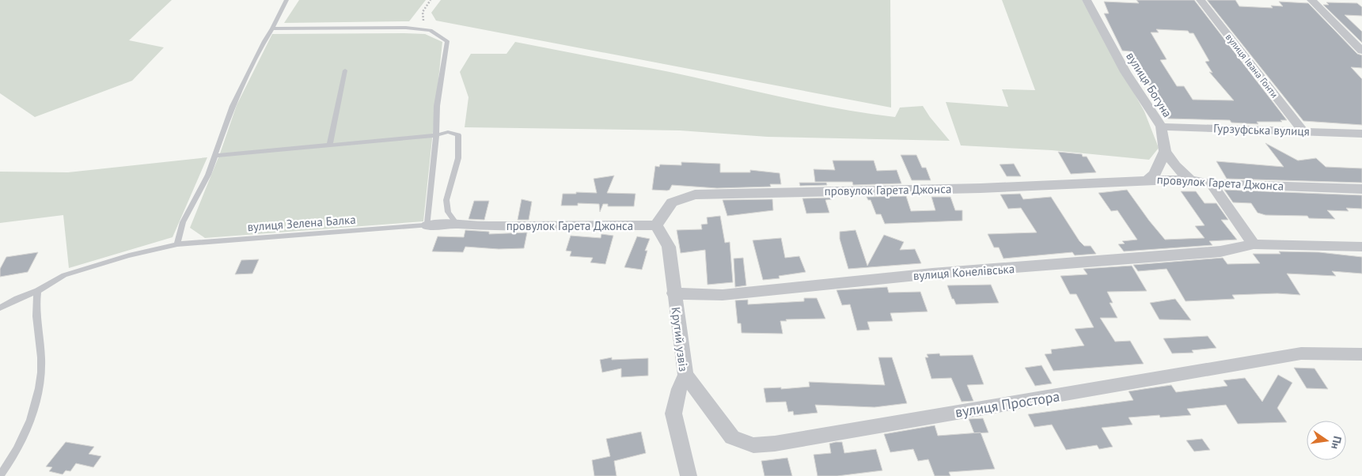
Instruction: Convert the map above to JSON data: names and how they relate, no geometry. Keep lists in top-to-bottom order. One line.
{"streets":{"street":["вулиця Івана Гонти","вулиця Богуна","Гурзуфська вулиця","провулок Гарета Джонса","вулиця Конелівська","Крутий узвіз","вулиця Простора"],"lane":["вулиця Зелена Балка"]},"crossings":[["вулиця Івана Гонти","Гурзуфська вулиця"],["вулиця Богуна","Гурзуфська вулиця"],["вулиця Богуна","провулок Гарета Джонса"],["провулок Гарета Джонса","вулиця Зелена Балка"],["провулок Гарета Джонса","Крутий узвіз"],["вулиця Конелівська","Крутий узвіз"],["Крутий узвіз","вулиця Простора"]],"north":"right"}
